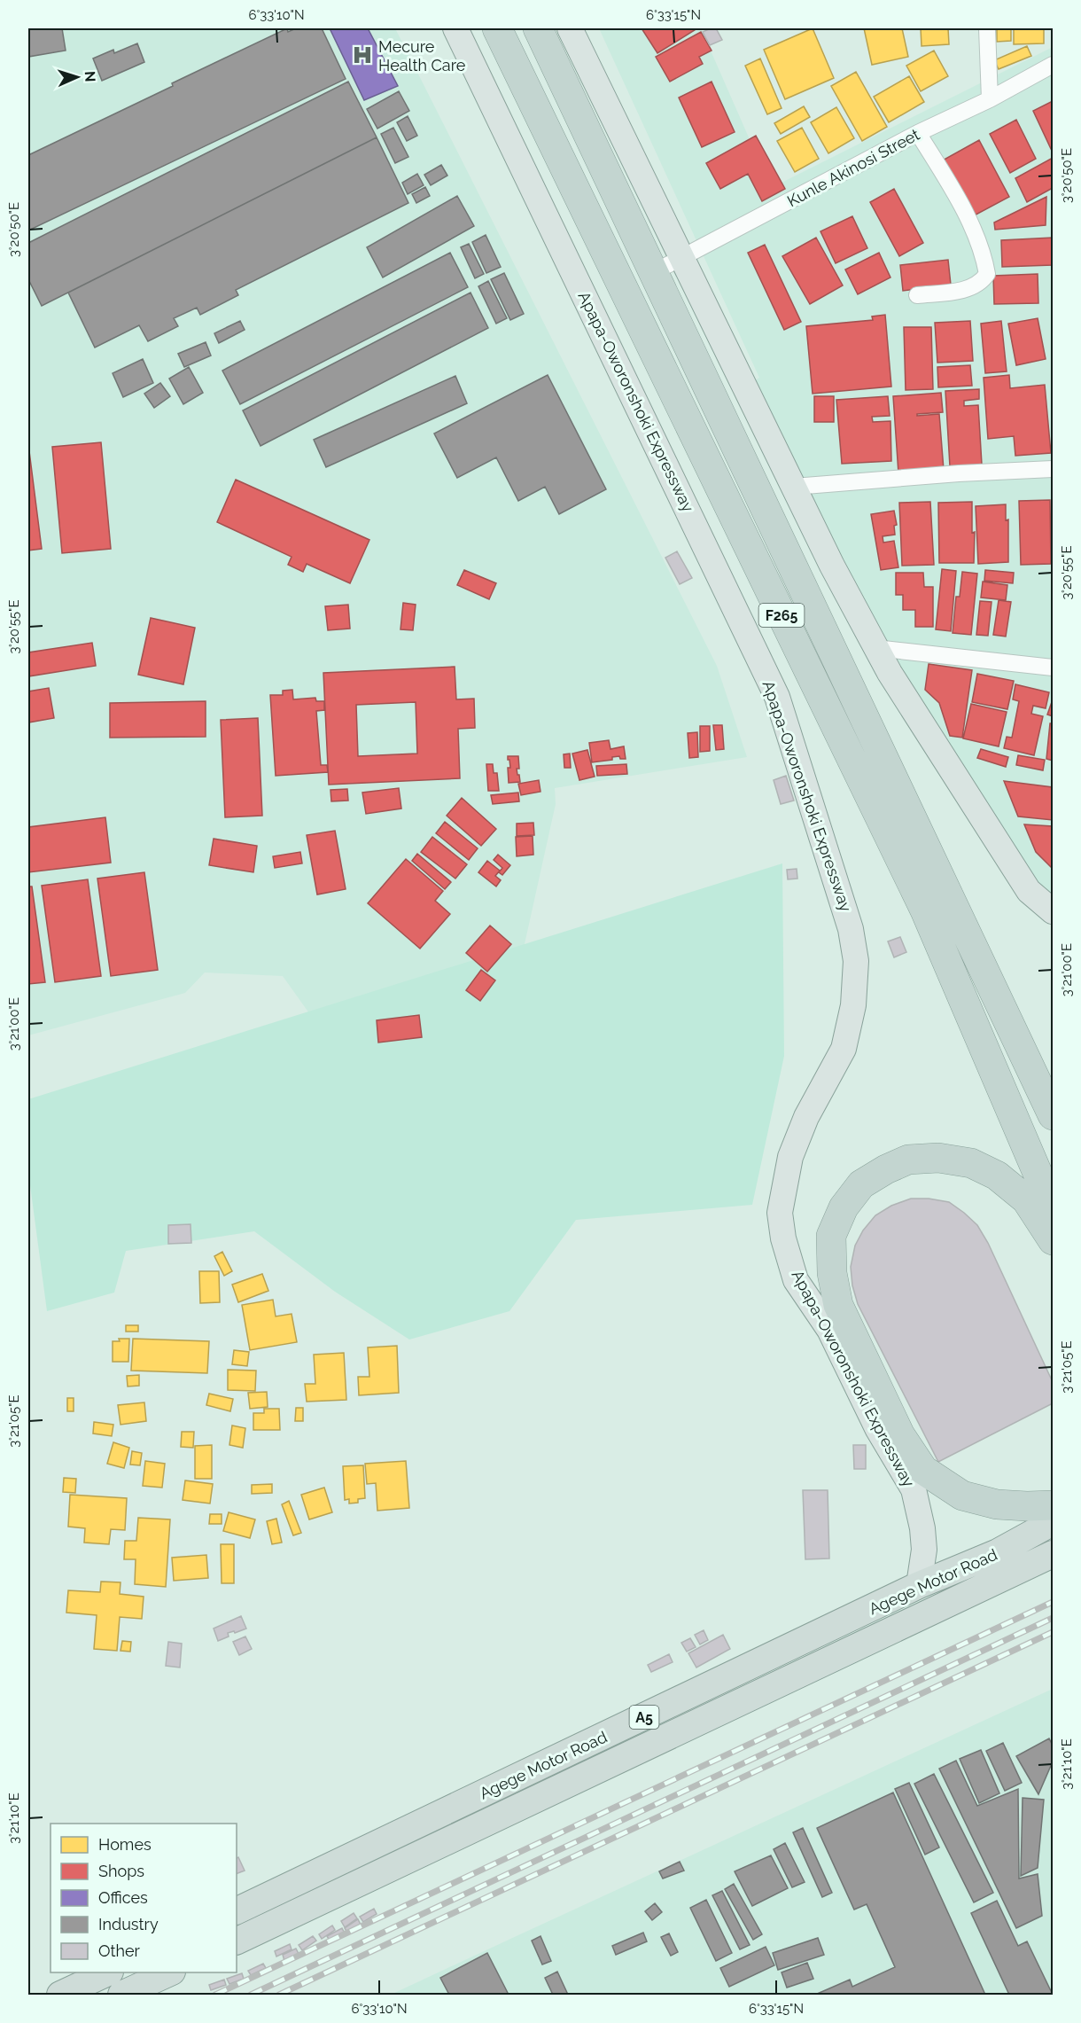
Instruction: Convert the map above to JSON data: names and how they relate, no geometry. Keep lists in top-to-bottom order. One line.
{"streets":{"highway":["F265","Agege Motor Road","A5"],"main road":["Apapa-Oworonshoki Expressway"],"street":["Kunle Akinosi Street"]},"crossings":[["Kunle Akinosi Street","F265"],["Apapa-Oworonshoki Expressway","Agege Motor Road"]],"places":{"hospital":["Mecure Health Care"]},"legend":["Homes","Shops","Offices","Industry","Other"],"north":"right","coordinates":["6°33'10\"N","6°33'15\"N","3°20'50\"E","3°20'55\"E","3°21'00\"E","3°21'05\"E","3°21'10\"E"]}
